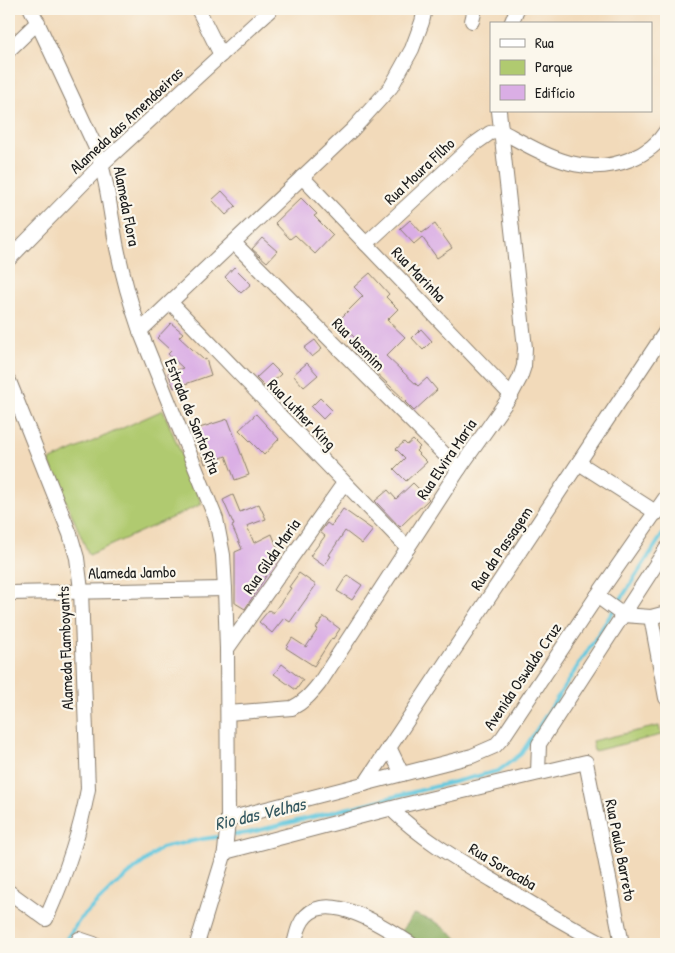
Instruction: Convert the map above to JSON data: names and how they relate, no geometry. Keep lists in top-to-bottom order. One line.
{"streets":{"street":["Alameda das Amendoeiras","Rua Moura FIlho","Alameda Flora","Rua Marinha","Rua Jasmim","Rua Luther King","Estrada de Santa Rita","Rua Elvira Maria","Rua da Passagem","Rua Gilda Maria","Alameda Jambo","Alameda Flamboyants","Avenida Oswaldo Cruz","Rua Paulo Barreto","Rua Sorocaba"]},"crossings":[["Alameda das Amendoeiras","Alameda Flora"],["Rua Moura FIlho","Rua Marinha"],["Rua Moura FIlho","Rua Elvira Maria"],["Alameda Flora","Estrada de Santa Rita"],["Rua Marinha","Rua Elvira Maria"],["Rua Jasmim","Rua Elvira Maria"],["Rua Luther King","Rua Elvira Maria"],["Rua Luther King","Rua Gilda Maria"],["Estrada de Santa Rita","Rua Elvira Maria"],["Estrada de Santa Rita","Rua Gilda Maria"],["Estrada de Santa Rita","Alameda Jambo"],["Estrada de Santa Rita","Avenida Oswaldo Cruz"],["Rua da Passagem","Avenida Oswaldo Cruz"],["Alameda Jambo","Alameda Flamboyants"]],"water":["Rio das Velhas"],"legend":["Rua","Parque","Edifício"]}
